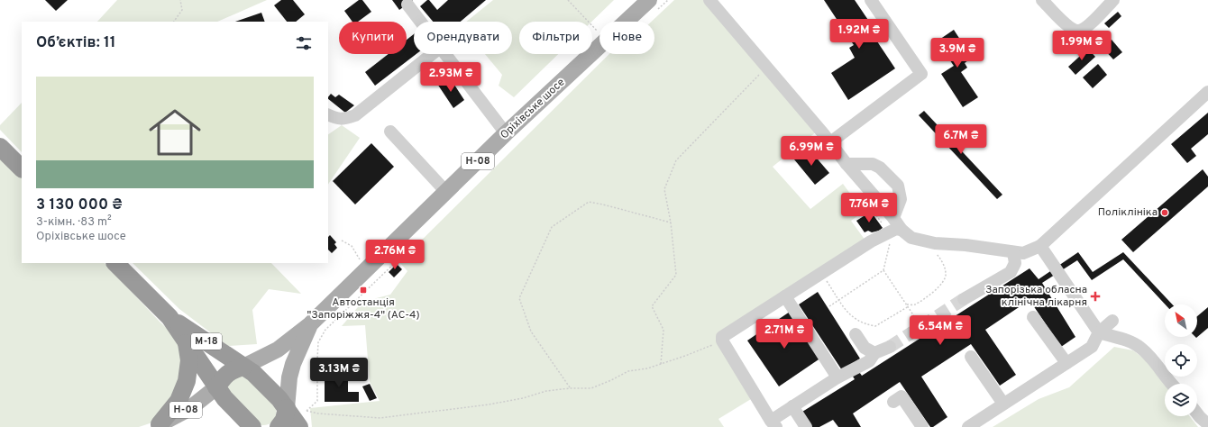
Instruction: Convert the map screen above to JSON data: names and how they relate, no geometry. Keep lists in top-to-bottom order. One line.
{"streets":{"highway":["Н-08","М-18"],"main road":["Оріхівське шосе"]},"crossings":[["Оріхівське шосе","Н-08"],["Оріхівське шосе","М-18"],["Н-08","М-18"]],"places":{"other":["Поліклініка"],"transit":["Автостанція \"Запоріжжя-4\" (АС-4)"],"health":["Запорізька обласна клінічна лікарня"]},"north":"top left","page":{"price":["1.92M ₴","1.99M ₴","3.9M ₴","2.93M ₴","6.7M ₴","6.99M ₴","7.76M ₴","2.76M ₴","6.54M ₴","2.71M ₴","3.13M ₴"],"chip":["Купити","Орендувати","Фільтри","Нове"],"heading":"Об’єктів: 11","list":[{"name":"3 130 000 ₴","note":"3-кімн. · 83 m² · Оріхівське шосе"}]}}
